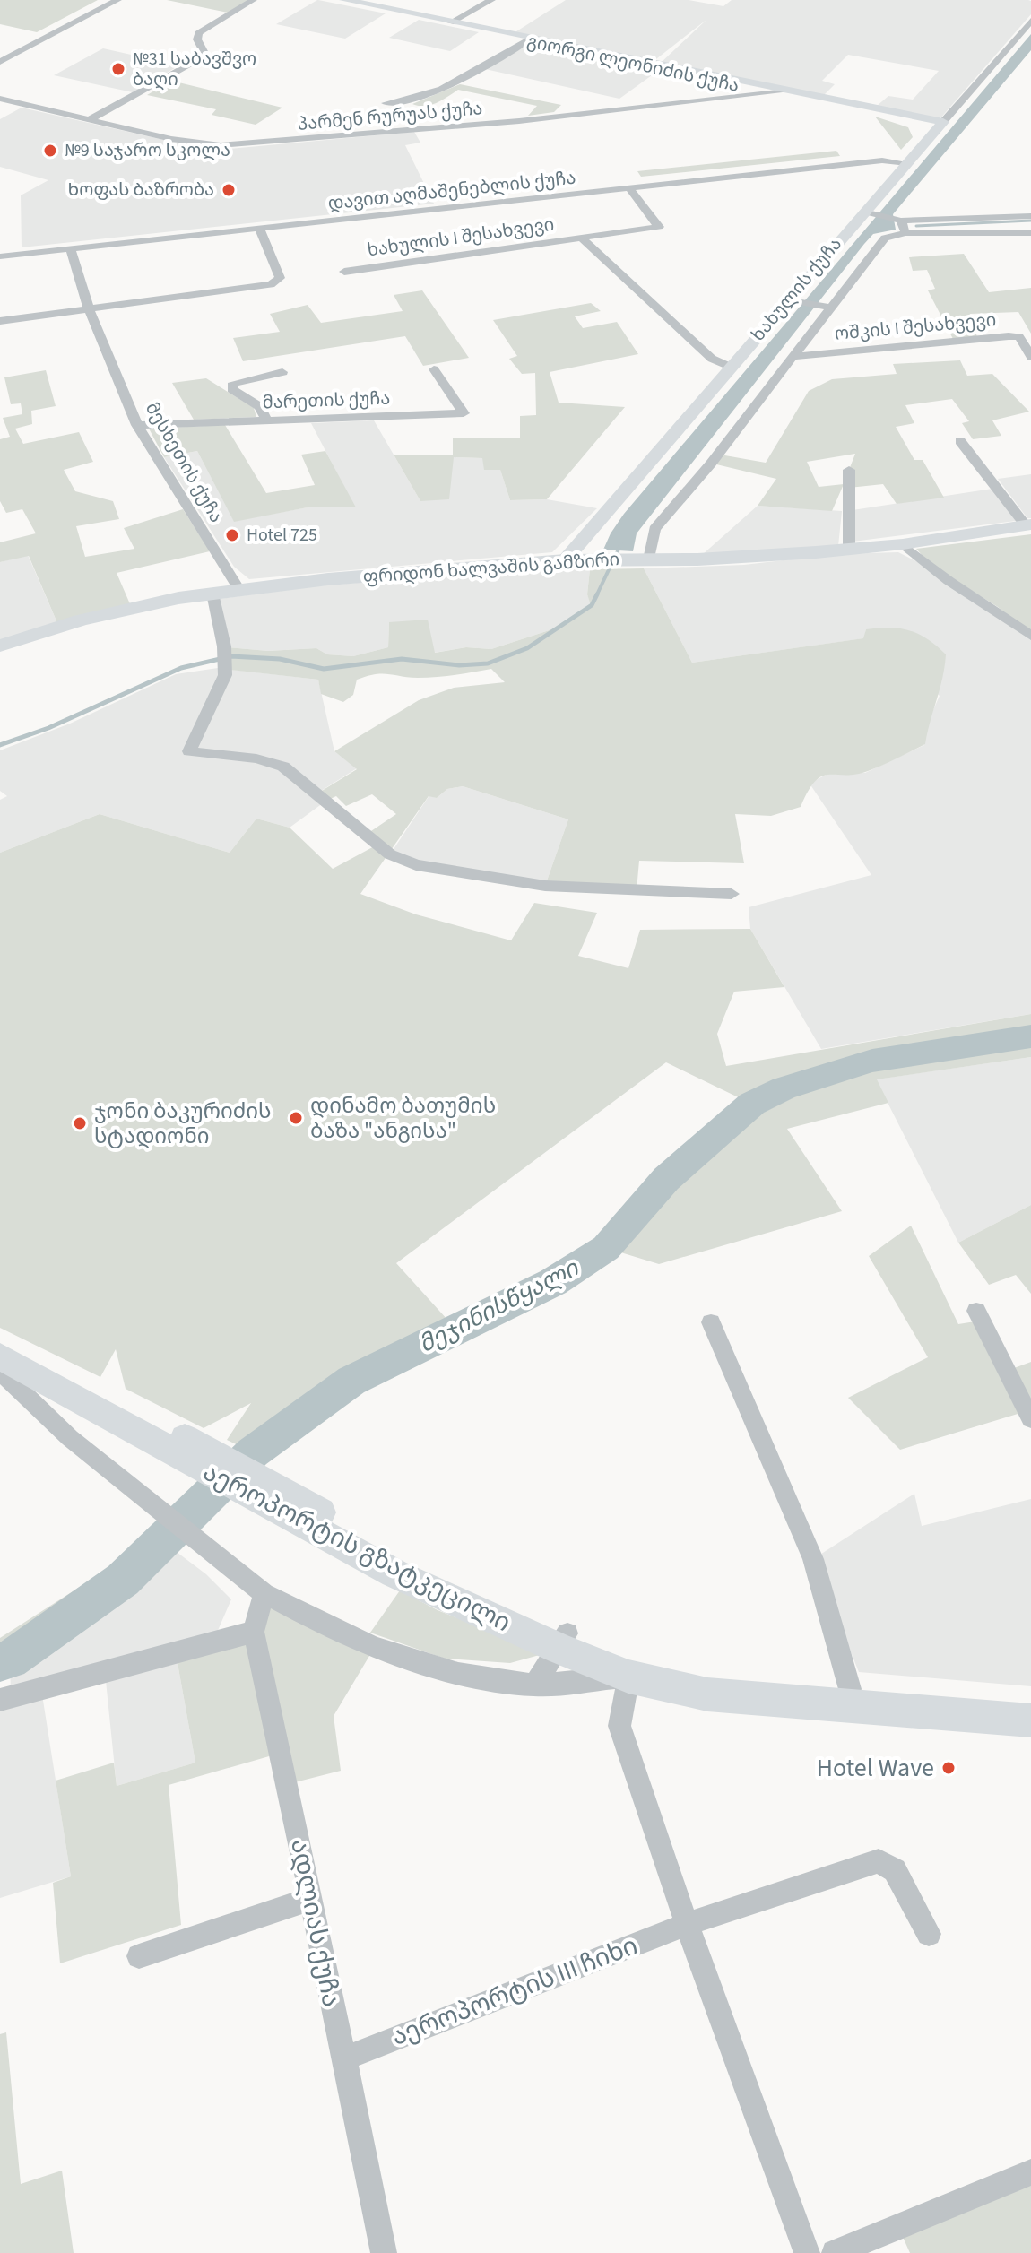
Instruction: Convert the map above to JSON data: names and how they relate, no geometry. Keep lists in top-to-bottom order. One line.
{"streets":{"highway":["ფრიდონ ხალვაშის გამზირი","აეროპორტის გზატკეცილი"],"main road":["გიორგი ლეონიძის ქუჩა","ხახულის ქუჩა"],"street":["პარმენ რურუას ქუჩა","დავით აღმაშენებლის ქუჩა","ხახულის I შესახვევი","ოშკის I შესახვევი","მარეთის ქუჩა","მესხეთის ქუჩა","ადლიას ქუჩა","აეროპორტის III ჩიხი"]},"crossings":[["გიორგი ლეონიძის ქუჩა","პარმენ რურუას ქუჩა"],["გიორგი ლეონიძის ქუჩა","ხახულის ქუჩა"],["დავით აღმაშენებლის ქუჩა","ხახულის I შესახვევი"],["დავით აღმაშენებლის ქუჩა","ხახულის ქუჩა"],["დავით აღმაშენებლის ქუჩა","მესხეთის ქუჩა"],["ხახულის I შესახვევი","ხახულის ქუჩა"],["ხახულის ქუჩა","ოშკის I შესახვევი"],["ხახულის ქუჩა","ფრიდონ ხალვაშის გამზირი"],["მარეთის ქუჩა","მესხეთის ქუჩა"],["მესხეთის ქუჩა","ფრიდონ ხალვაშის გამზირი"],["ადლიას ქუჩა","აეროპორტის III ჩიხი"]],"water":["მეჯინისწყალი"],"places":["№31 საბავშვო ბაღი","№9 საჯარო სკოლა","Ხოფას Ბაზრობა","Hotel 725","დინამო ბათუმის ბაზა \"ანგისა\"","ჯონი ბაკურიძის სტადიონი","Hotel Wave"]}
